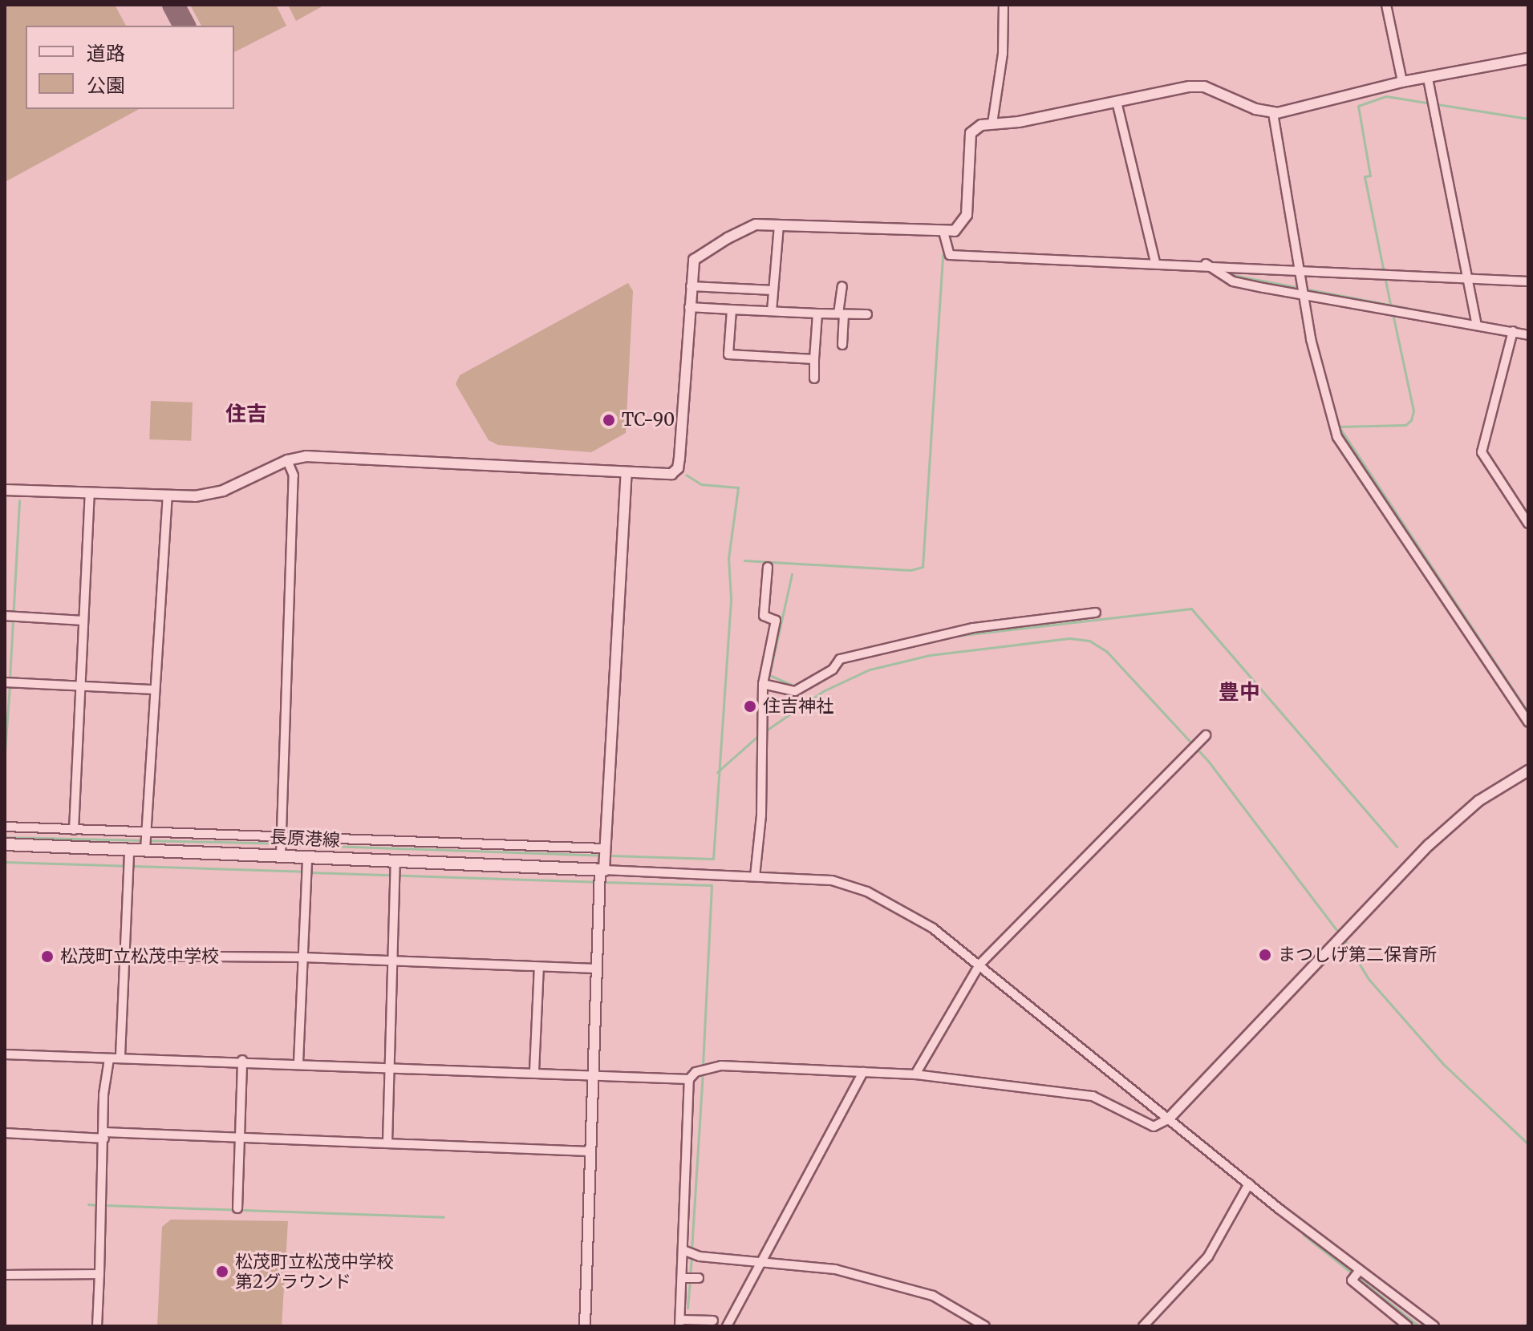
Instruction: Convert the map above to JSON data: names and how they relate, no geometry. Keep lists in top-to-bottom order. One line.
{"streets":{"main road":["長原港線"]},"districts":["住吉","豊中"],"places":["TC-90","住吉神社","まつしげ第二保育所","松茂町立松茂中学校","松茂町立松茂中学校 第2グラウンド"],"legend":["道路","公園"]}
